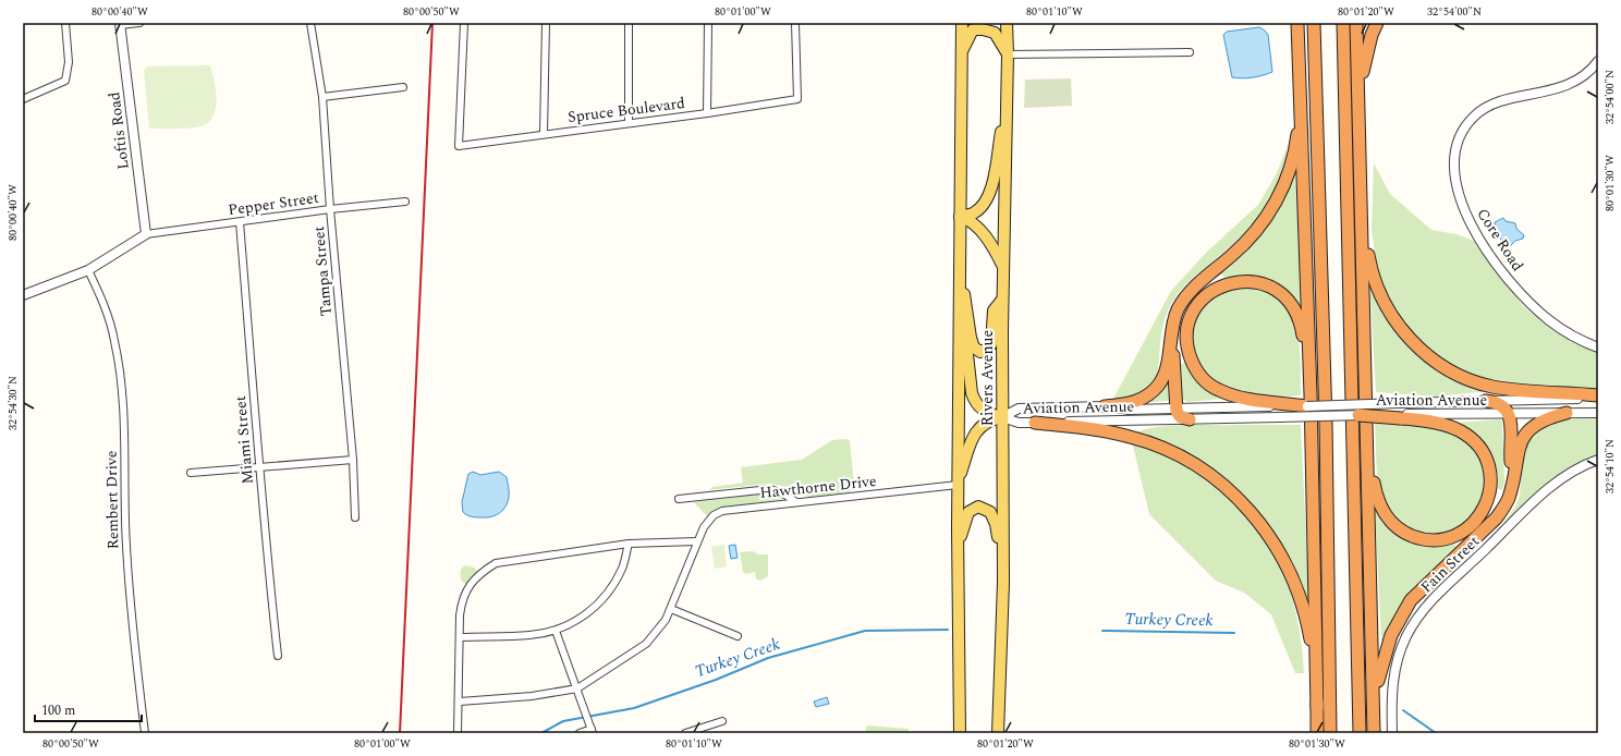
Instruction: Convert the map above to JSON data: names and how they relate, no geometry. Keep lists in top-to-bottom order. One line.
{"streets":{"main road":["Rivers Avenue"],"street":["Spruce Boulevard","Loftis Road","Pepper Street","Core Road","Tampa Street","Aviation Avenue","Miami Street","Hawthorne Drive","Rembert Drive","Fain Street"]},"crossings":[["Loftis Road","Pepper Street"],["Pepper Street","Tampa Street"],["Pepper Street","Miami Street"],["Rivers Avenue","Aviation Avenue"],["Rivers Avenue","Hawthorne Drive"]],"water":["Turkey Creek"],"scale_bar":"100 m","coordinates":["80°00'40\"W","80°00'50\"W","80°01'00\"W","80°01'10\"W","80°01'20\"W","32°54'00\"N","80°01'30\"W","32°54'30\"N","32°54'10\"N"]}
